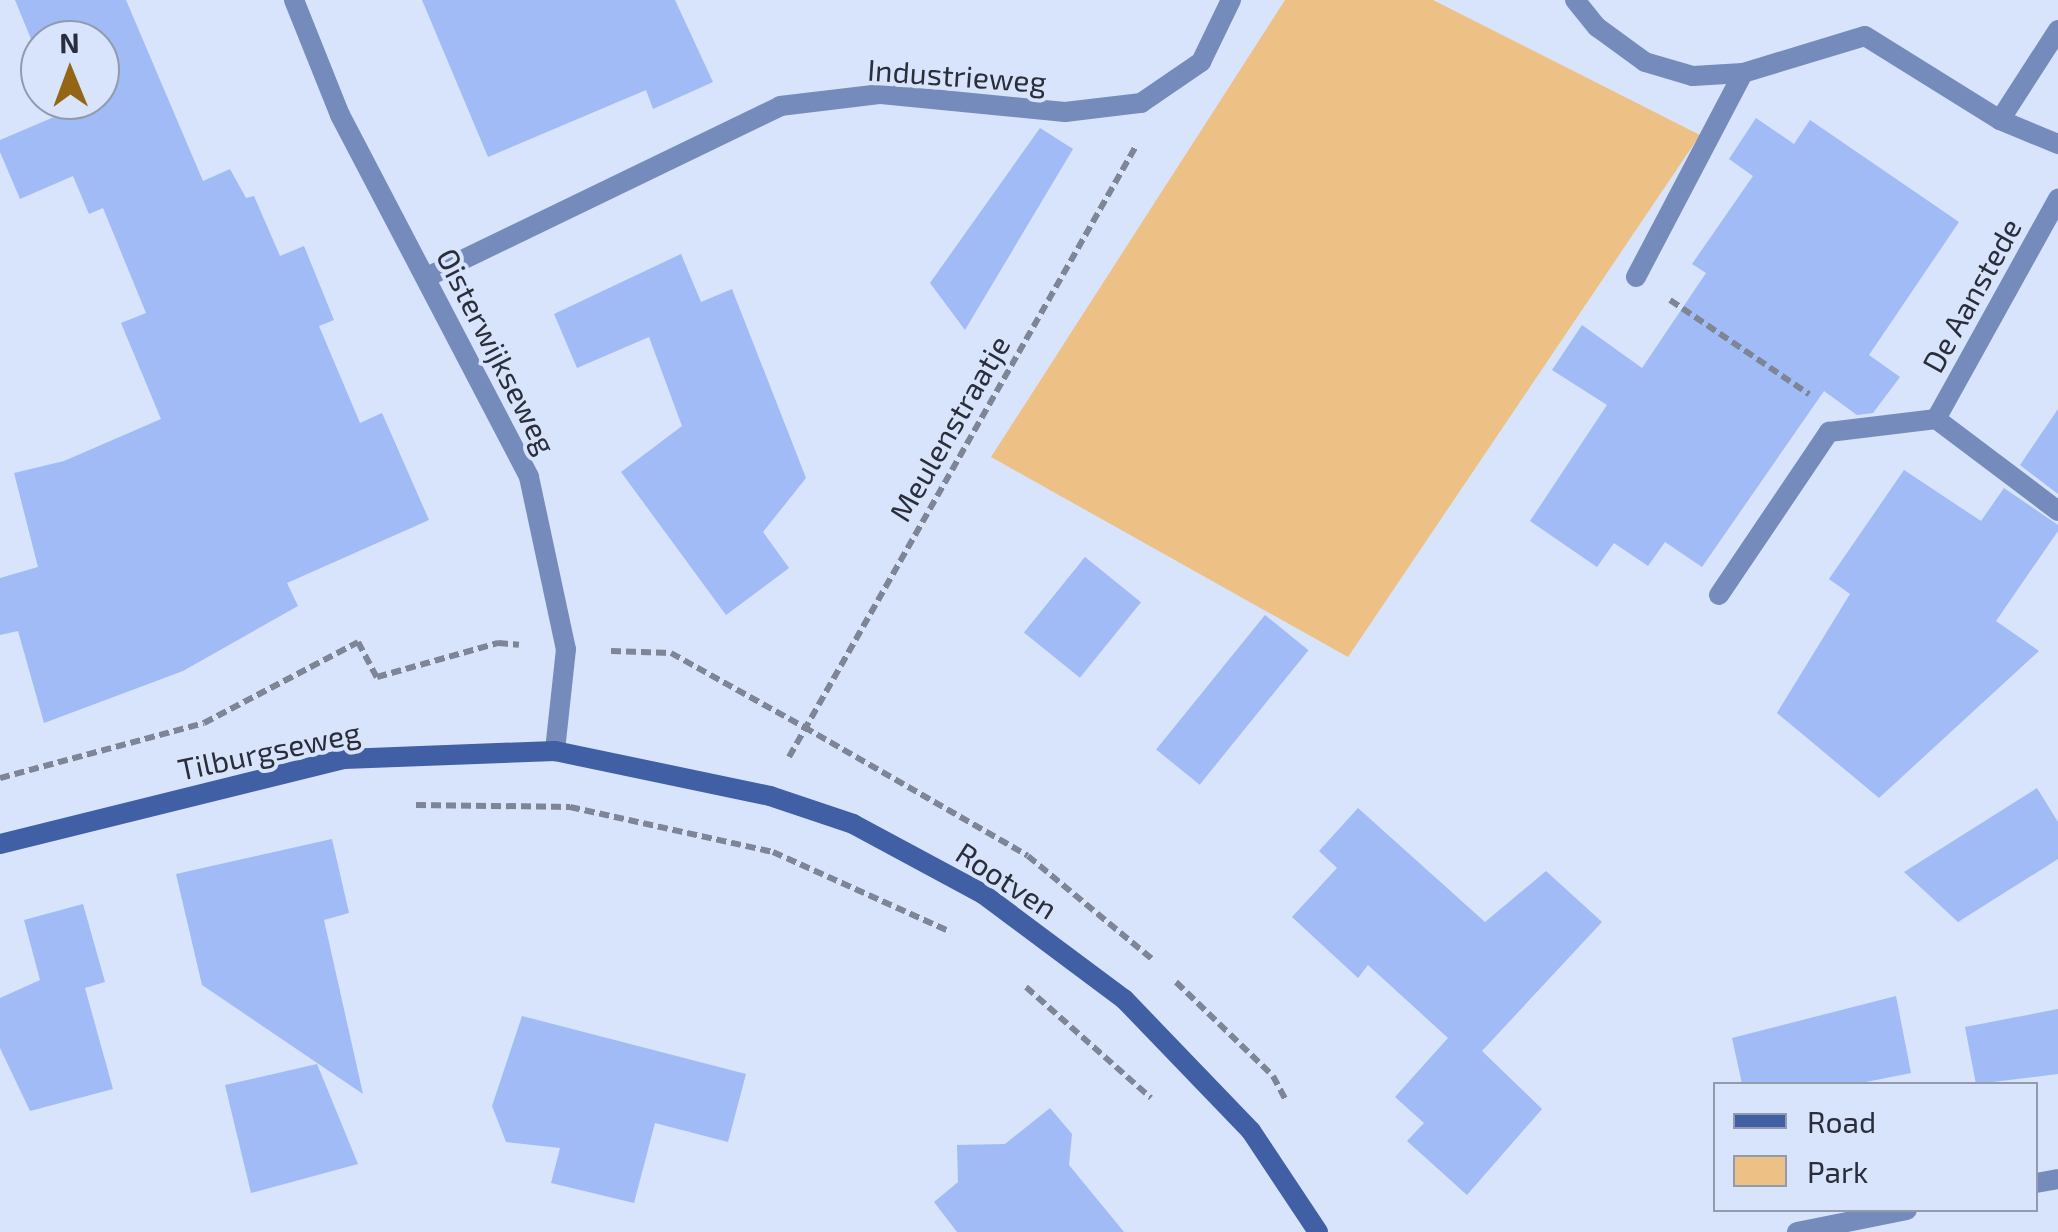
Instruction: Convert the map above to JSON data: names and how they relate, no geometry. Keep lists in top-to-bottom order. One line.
{"streets":{"street":["Industrieweg","De Aanstede","Oisterwijkseweg","Tilburgseweg","Rootven"],"path":["Meulenstraatje"]},"crossings":[["Industrieweg","Oisterwijkseweg"],["Industrieweg","Meulenstraatje"],["Oisterwijkseweg","Tilburgseweg"],["Oisterwijkseweg","Rootven"],["Meulenstraatje","Rootven"],["Tilburgseweg","Rootven"]],"legend":["Road","Park"],"north":"top"}
